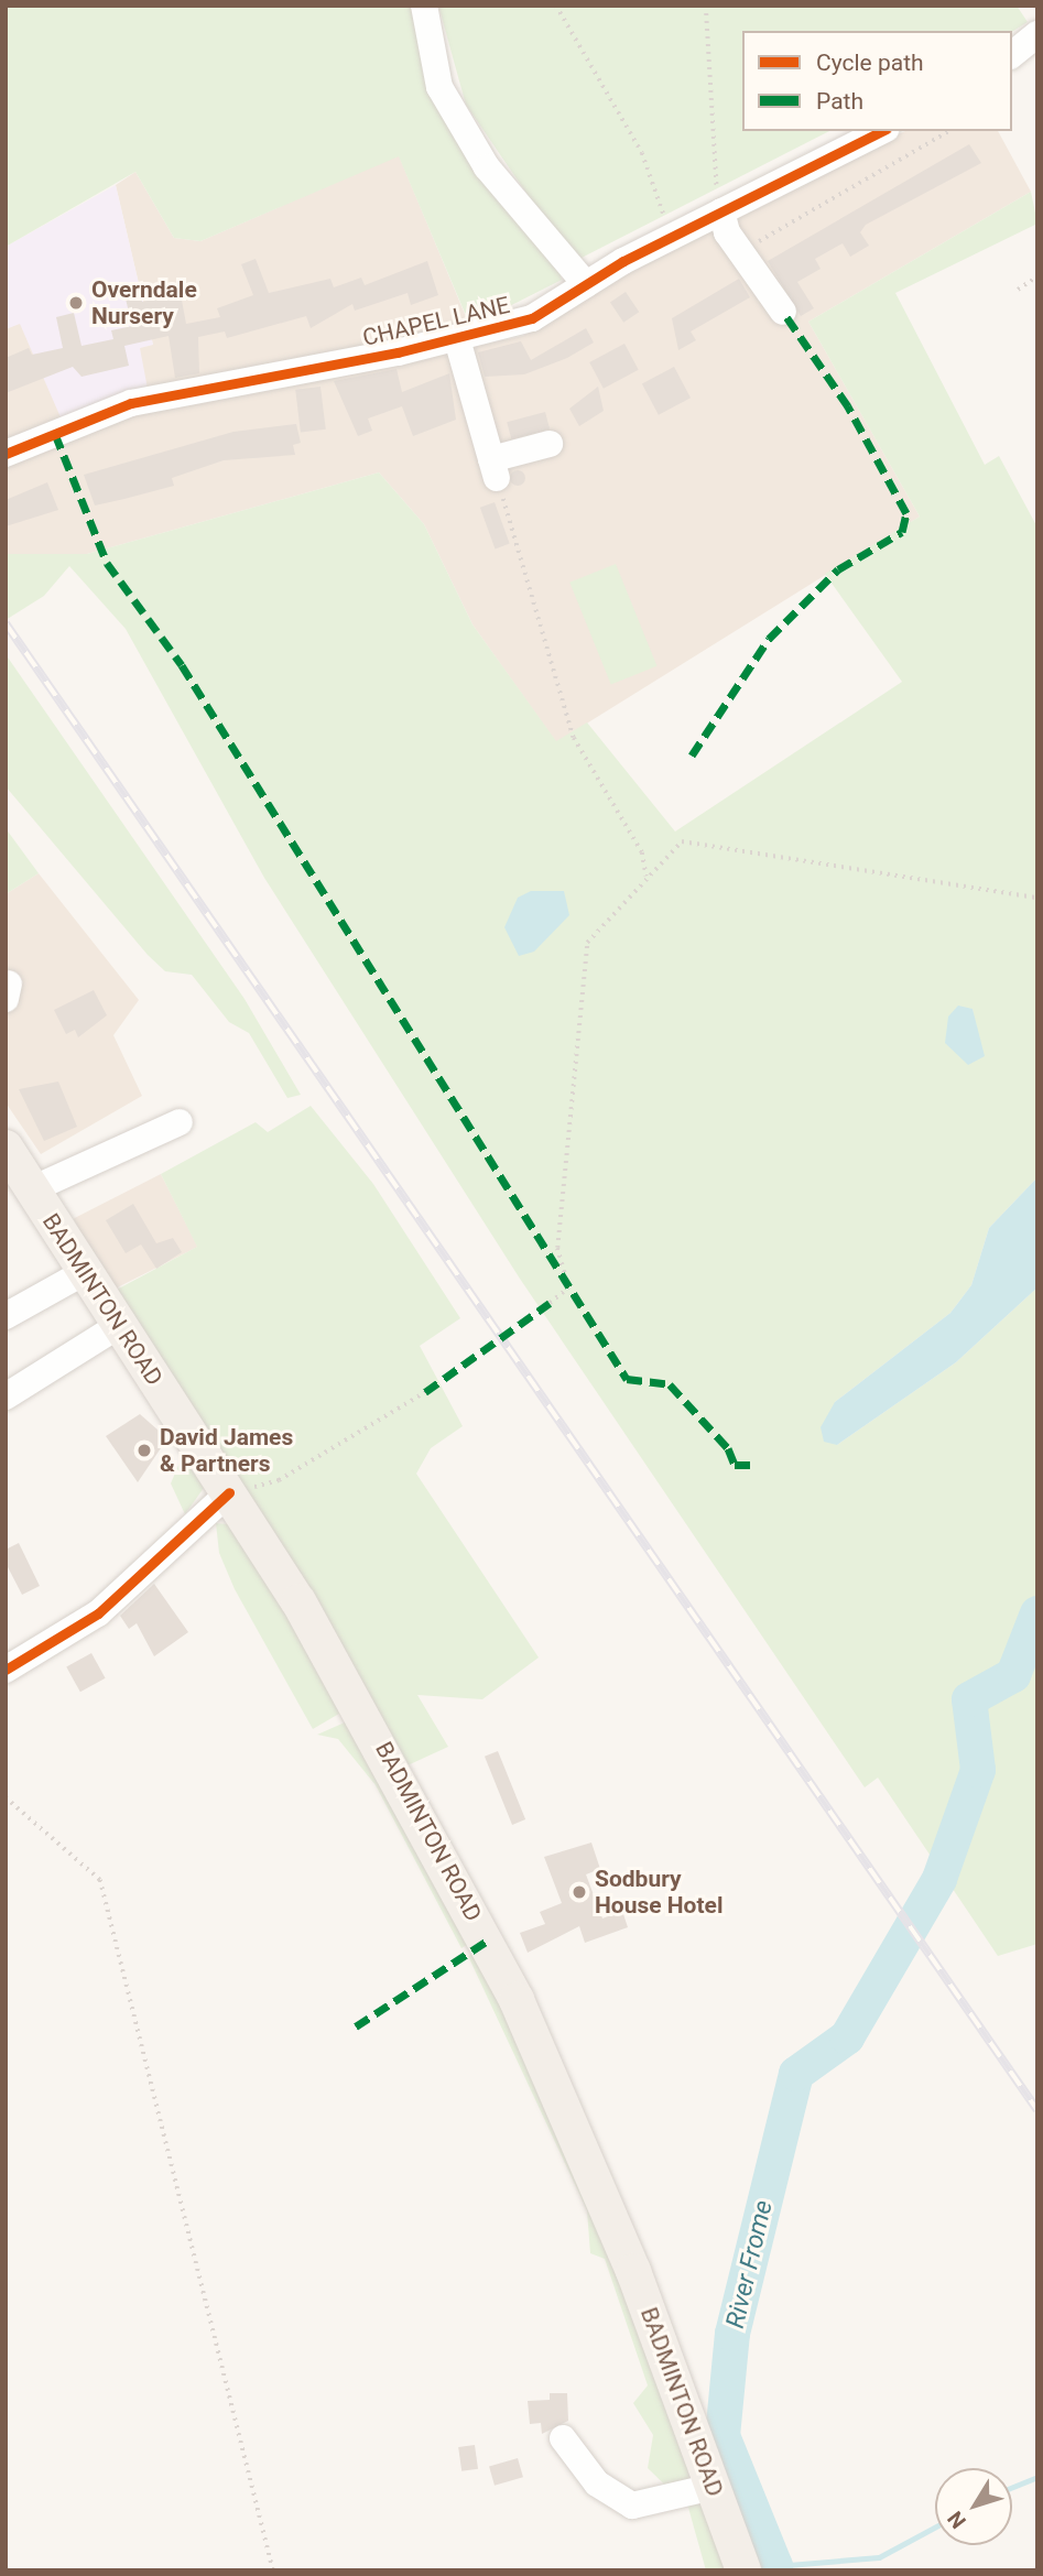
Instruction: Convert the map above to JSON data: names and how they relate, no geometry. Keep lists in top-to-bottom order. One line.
{"streets":{"main road":["BADMINTON ROAD"],"street":["CHAPEL LANE"]},"water":["River Frome"],"places":["Overndale Nursery","David James & Partners","Sodbury House Hotel"],"legend":["Cycle path","Path"],"north":"bottom left"}
